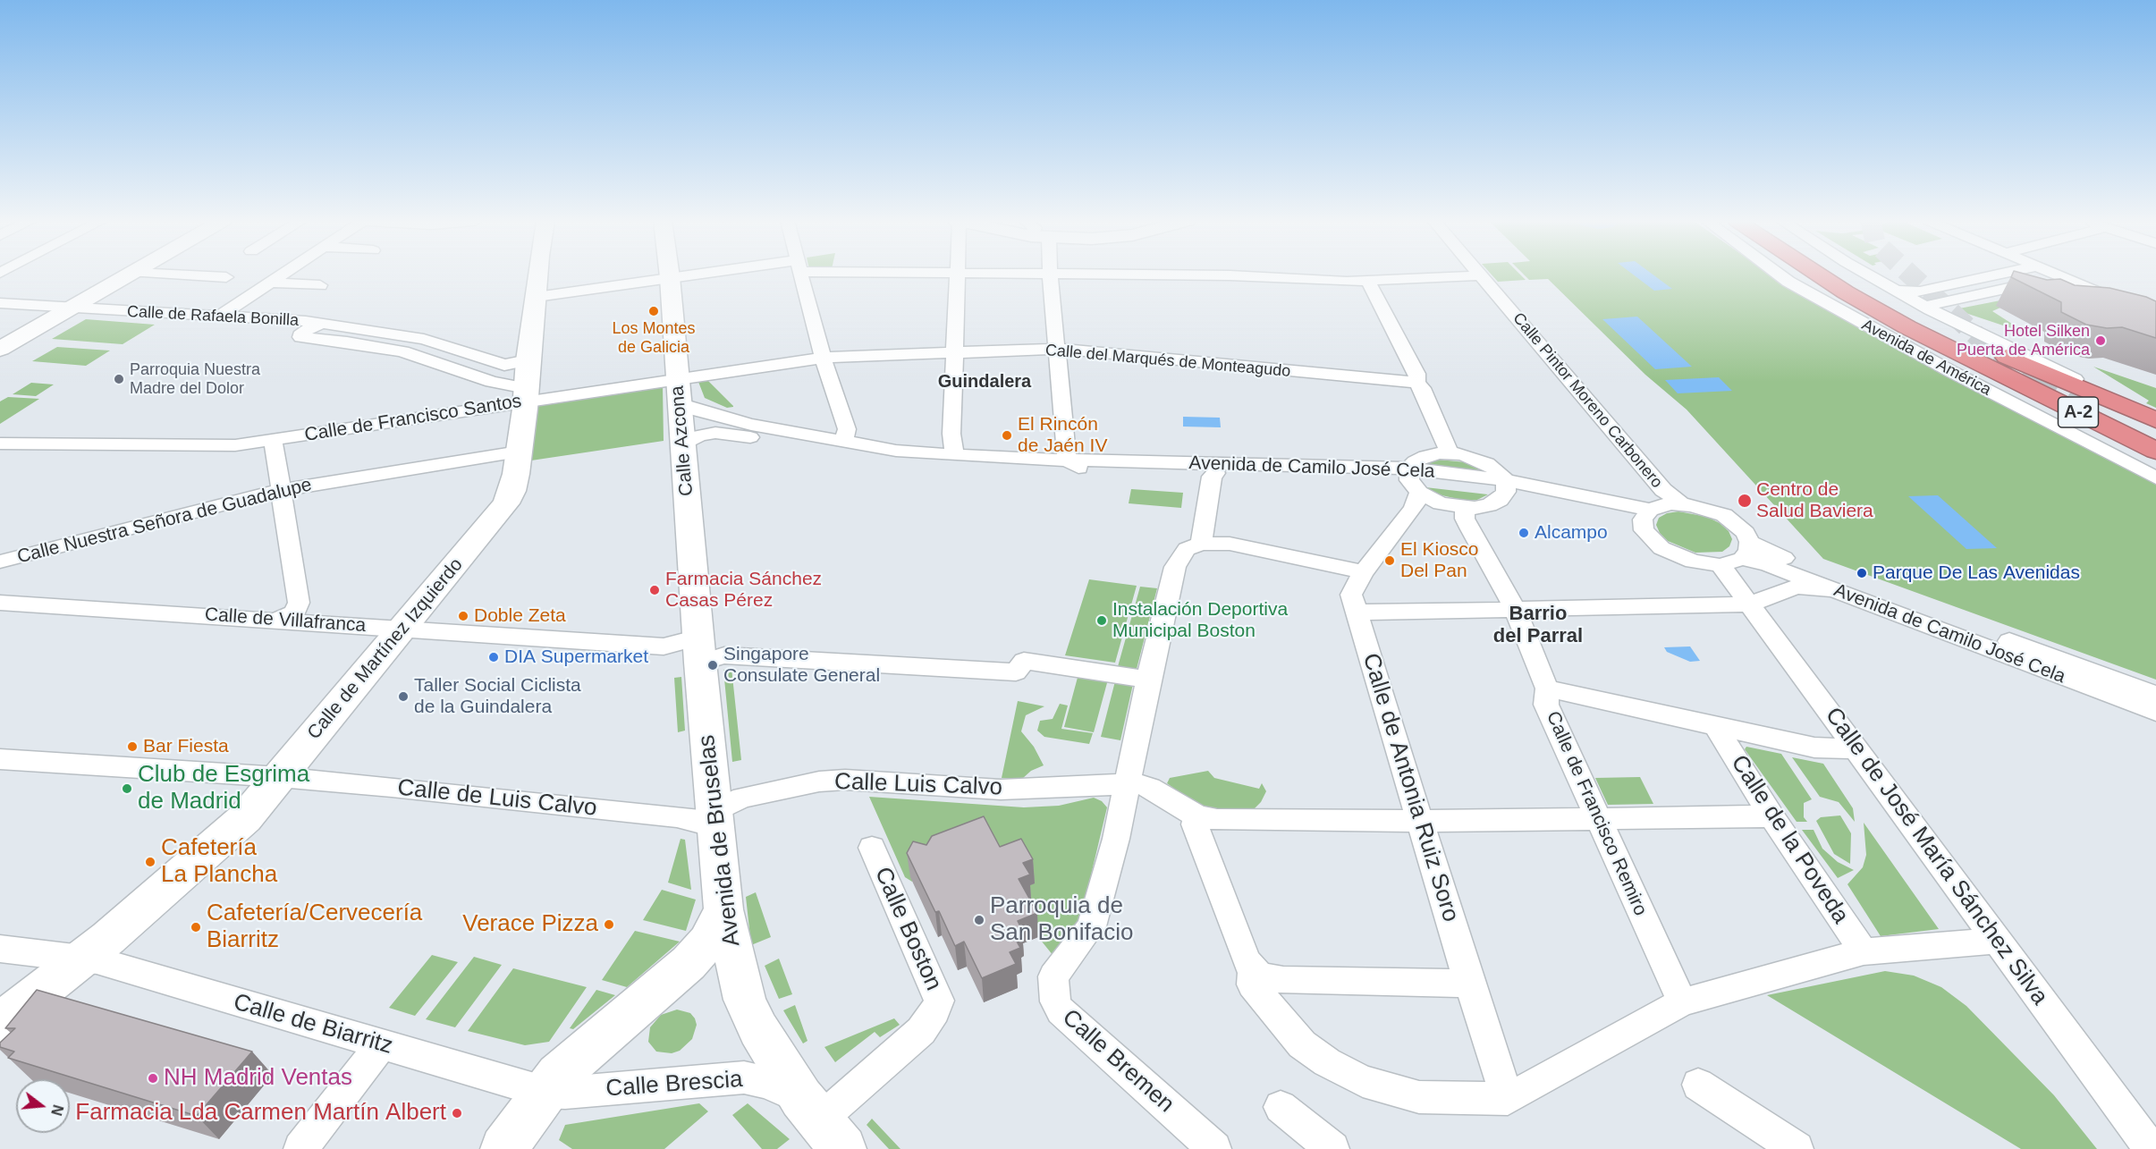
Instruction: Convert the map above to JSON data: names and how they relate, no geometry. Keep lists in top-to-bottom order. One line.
{"streets":{"highway":["Avenida de América","A-2"],"street":["Calle de Rafaela Bonilla","Calle del Marqués de Monteagudo","Calle Pintor Moreno Carbonero","Calle de Francisco Santos","Calle Azcona","Avenida de Camilo José Cela","Calle Nuestra Señora de Guadalupe","Calle de Villafranca","Calle de Martínez Izquierdo","Calle Luis Calvo","Calle de Antonia Ruiz Soro","Calle de Luis Calvo","Calle de Francisco Remiro","Calle de la Poveda","Avenida de Bruselas","Calle de José María Sánchez Silva","Calle Boston","Calle de Biarritz","Calle Bremen","Calle Brescia"]},"crossings":[["Calle de Rafaela Bonilla","Calle de Francisco Santos"],["Calle de Rafaela Bonilla","Calle de Martínez Izquierdo"],["Calle del Marqués de Monteagudo","Calle de Francisco Santos"],["Calle Pintor Moreno Carbonero","Calle de José María Sánchez Silva"],["Calle de Francisco Santos","Calle Azcona"],["Calle de Francisco Santos","Avenida de Camilo José Cela"],["Calle de Francisco Santos","Calle de Martínez Izquierdo"],["Calle Azcona","Avenida de Camilo José Cela"],["Calle Azcona","Calle de Villafranca"],["Calle Azcona","Avenida de Bruselas"],["Avenida de Camilo José Cela","Calle de Antonia Ruiz Soro"],["Avenida de Camilo José Cela","Calle de José María Sánchez Silva"],["Calle Nuestra Señora de Guadalupe","Calle de Martínez Izquierdo"],["Calle de Villafranca","Calle de Martínez Izquierdo"],["Calle de Villafranca","Avenida de Bruselas"],["Calle de Villafranca","Calle Bremen"],["Calle de Martínez Izquierdo","Calle de Luis Calvo"],["Calle de Martínez Izquierdo","Calle de Biarritz"],["Calle Luis Calvo","Calle de Luis Calvo"],["Calle Luis Calvo","Avenida de Bruselas"],["Calle Luis Calvo","Calle Bremen"],["Calle de Luis Calvo","Avenida de Bruselas"],["Avenida de Bruselas","Calle Boston"],["Avenida de Bruselas","Calle Brescia"],["Calle Boston","Calle Brescia"],["Calle de Biarritz","Calle Brescia"]],"districts":["Guindalera","Barrio del Parral"],"places":["Los Montes de Galicia","Hotel Silken Puerta de América","Parroquia Nuestra Madre del Dolor","El Rincón de Jaén IV","Centro de Salud Baviera","Alcampo","El Kiosco Del Pan","Parque De Las Avenidas","Farmacia Sánchez Casas Pérez","Doble Zeta","Instalación Deportiva Municipal Boston","DIA Supermarket","Singapore Consulate General","Taller Social Ciclista de la Guindalera","Bar Fiesta","Club de Esgrima de Madrid","Cafetería La Plancha","Parroquia de San Bonifacio","Verace Pizza","Cafetería/Cervecería Biarritz","NH Madrid Ventas","Farmacia Lda Carmen Martín Albert"],"north":"right"}
